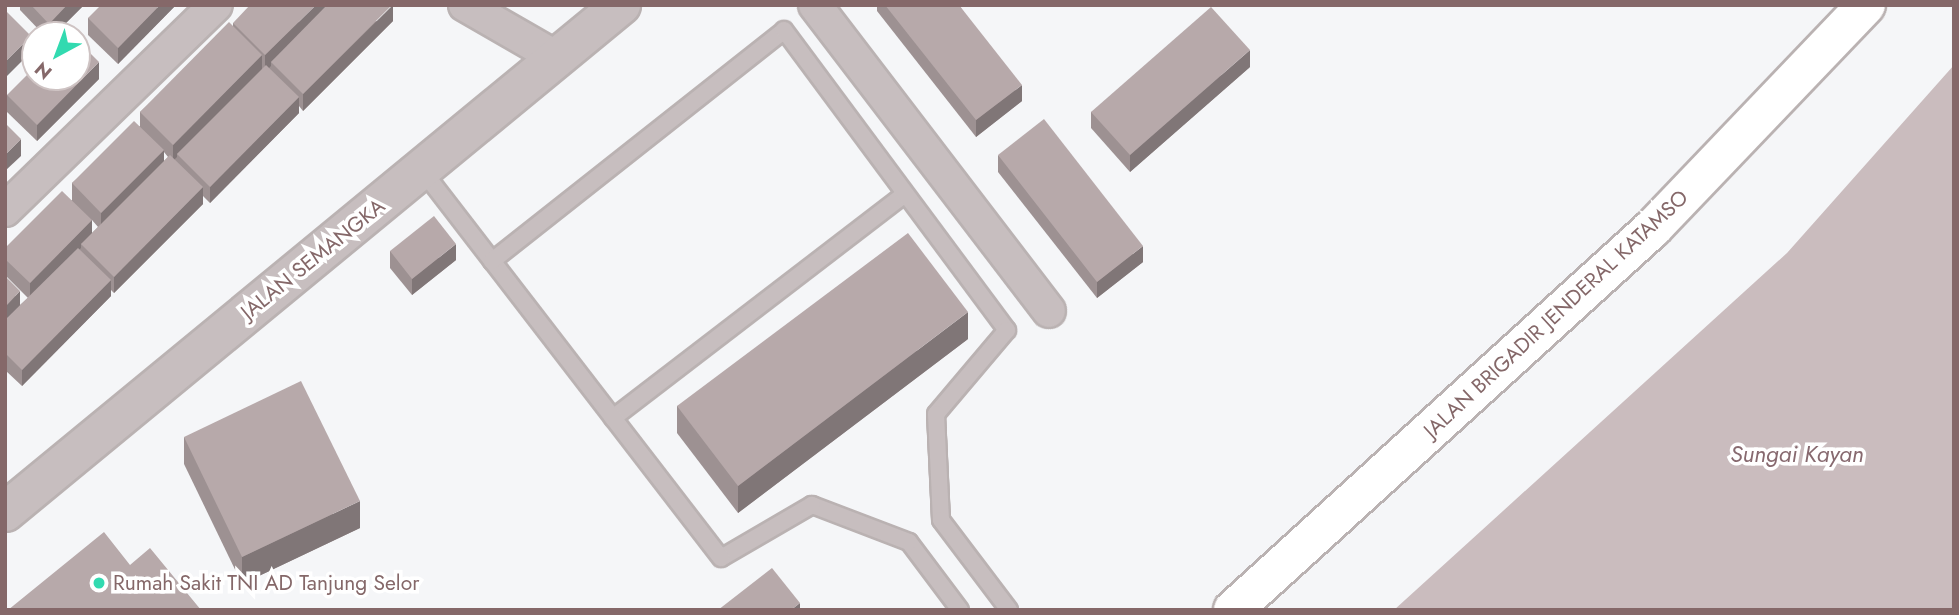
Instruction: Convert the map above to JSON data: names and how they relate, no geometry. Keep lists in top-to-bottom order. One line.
{"streets":{"highway":["JALAN BRIGADIR JENDERAL KATAMSO"],"street":["JALAN SEMANGKA"]},"water":["Sungai Kayan"],"places":["Rumah Sakit TNI AD Tanjung Selor"],"north":"bottom left"}
